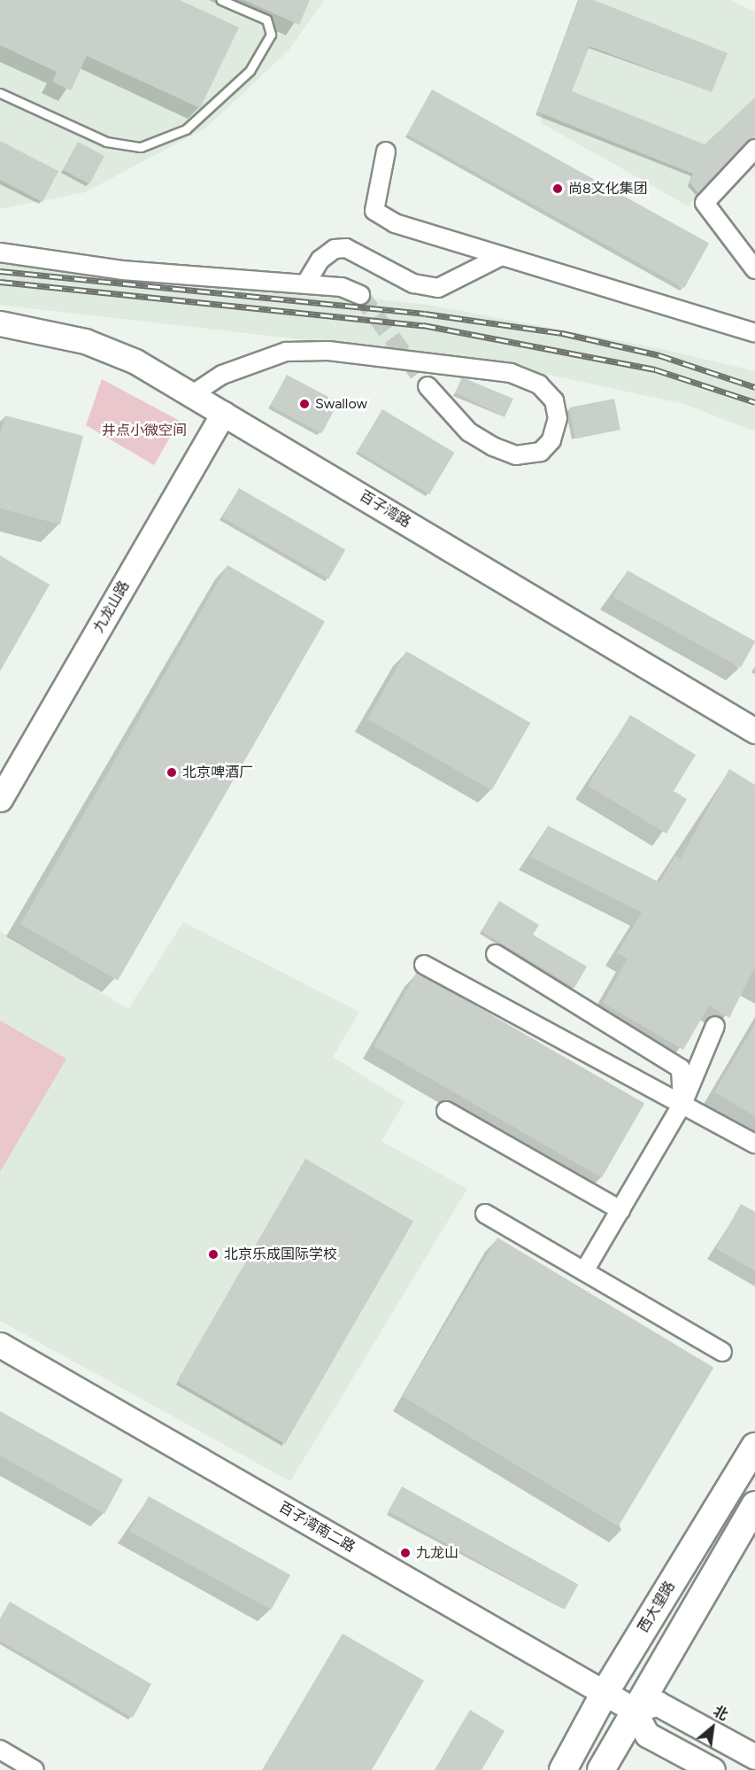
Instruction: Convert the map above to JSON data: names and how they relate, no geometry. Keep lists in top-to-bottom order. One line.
{"streets":{"main road":["西大望路"],"street":["百子湾路","九龙山路","百子湾南二路"]},"crossings":[["百子湾路","九龙山路"],["百子湾南二路","西大望路"]],"parks":["井点小微空间"],"places":["尚8文化集团","Swallow","北京啤酒厂","北京乐成国际学校","九龙山"],"north":"top right"}
